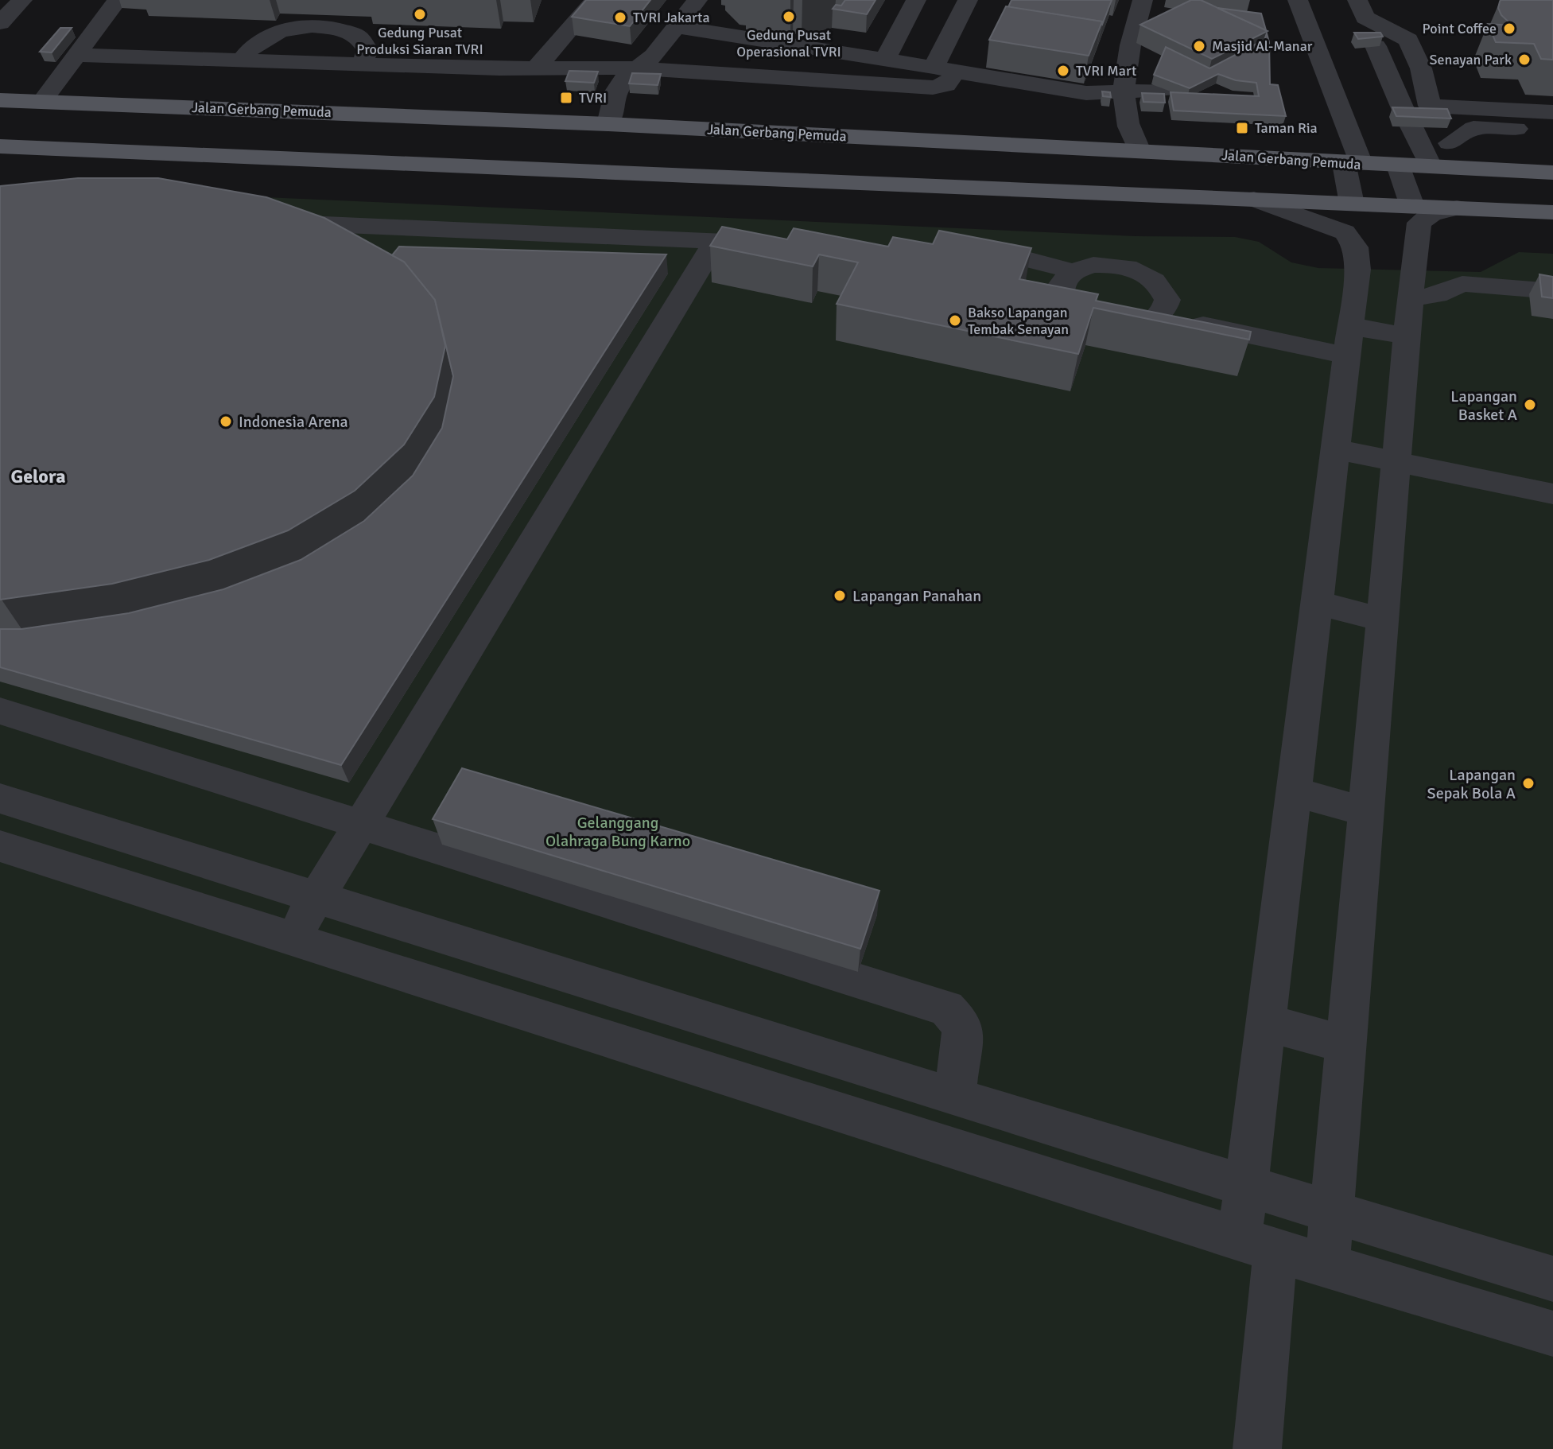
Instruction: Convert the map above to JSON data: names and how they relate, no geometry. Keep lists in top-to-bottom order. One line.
{"streets":{"main road":["Jalan Gerbang Pemuda"]},"districts":["Gelora"],"parks":["Gelanggang Olahraga Bung Karno"],"places":{"other":["Gedung Pusat Produksi Siaran TVRI","Gedung Pusat Operasional TVRI","TVRI Jakarta","Point Coffee","Masjid Al-Manar","Senayan Park","TVRI Mart","Bakso Lapangan Tembak Senayan","Lapangan Basket A","Indonesia Arena","Lapangan Panahan","Lapangan Sepak Bola A"],"transit":["TVRI","Taman Ria"]}}
